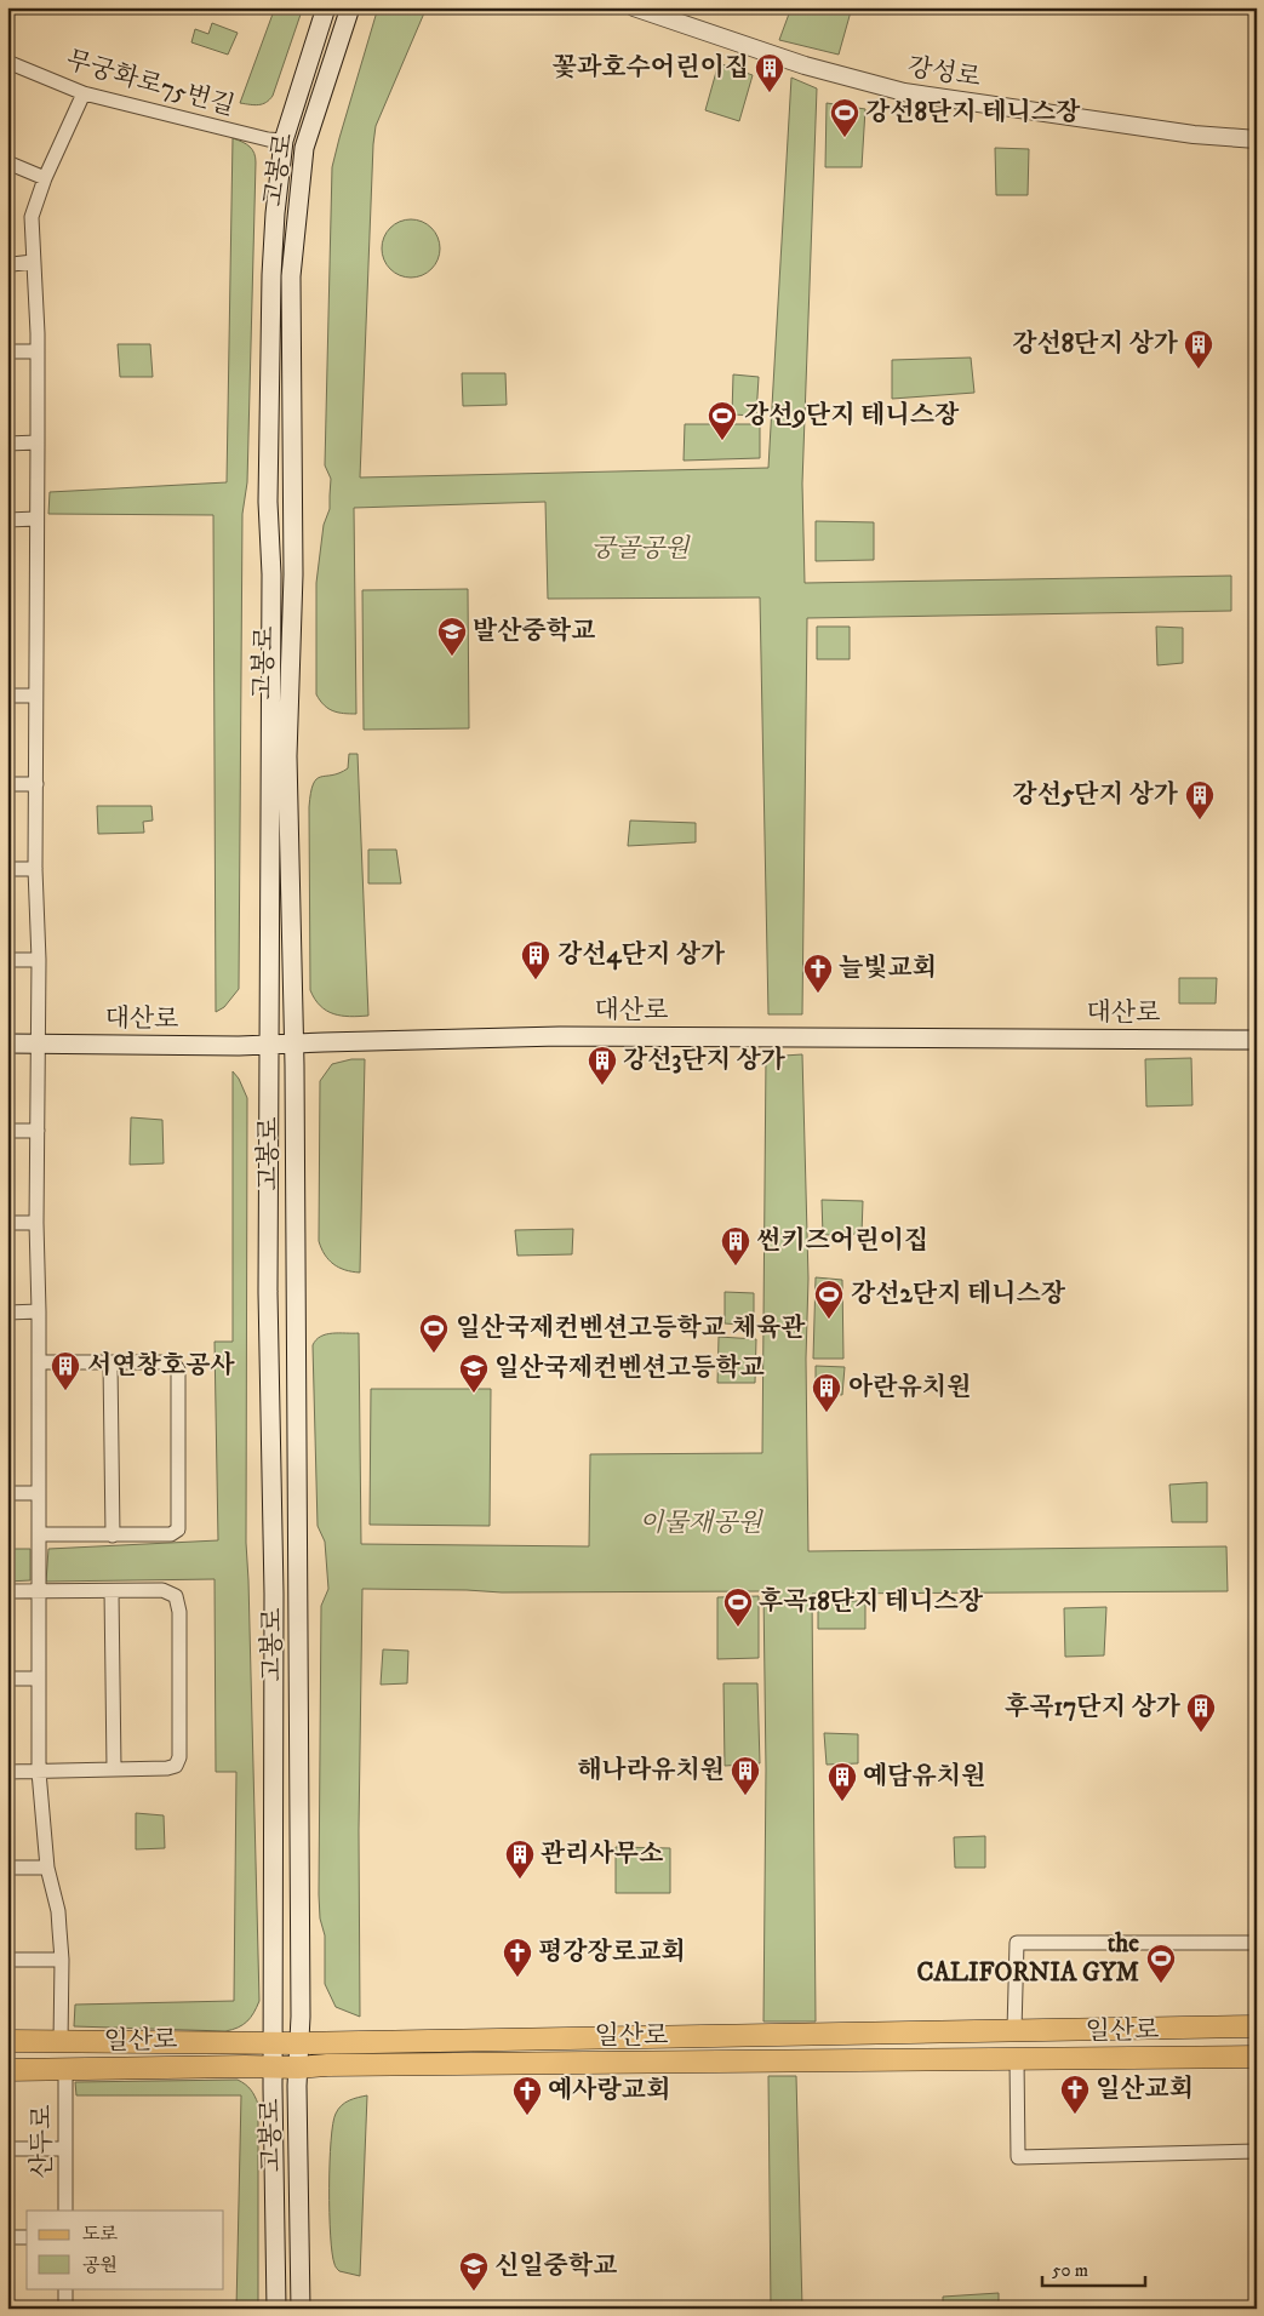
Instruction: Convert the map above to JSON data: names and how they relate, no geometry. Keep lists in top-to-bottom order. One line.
{"streets":{"main road":["고봉로","대산로","일산로"],"street":["강성로","무궁화로75번길","산두로"]},"crossings":[["무궁화로75번길","고봉로"],["고봉로","대산로"],["고봉로","일산로"],["일산로","산두로"]],"parks":["궁골공원","이물재공원"],"places":{"building":["꽃과호수어린이집","강선8단지 상가","강선5단지 상가","강선4단지 상가","강선3단지 상가","썬키즈어린이집","서연창호공사","아란유치원","후곡17단지 상가","해나라유치원","예담유치원","관리사무소"],"sports":["강선8단지 테니스장","강선9단지 테니스장","강선2단지 테니스장","일산국제컨벤션고등학교 체육관","후곡18단지 테니스장","the CALIFORNIA GYM"],"school or university":["발산중학교","일산국제컨벤션고등학교","신일중학교"],"church":["늘빛교회","평강장로교회","일산교회","예사랑교회"]},"legend":["도로","공원"],"scale_bar":"50 m"}
